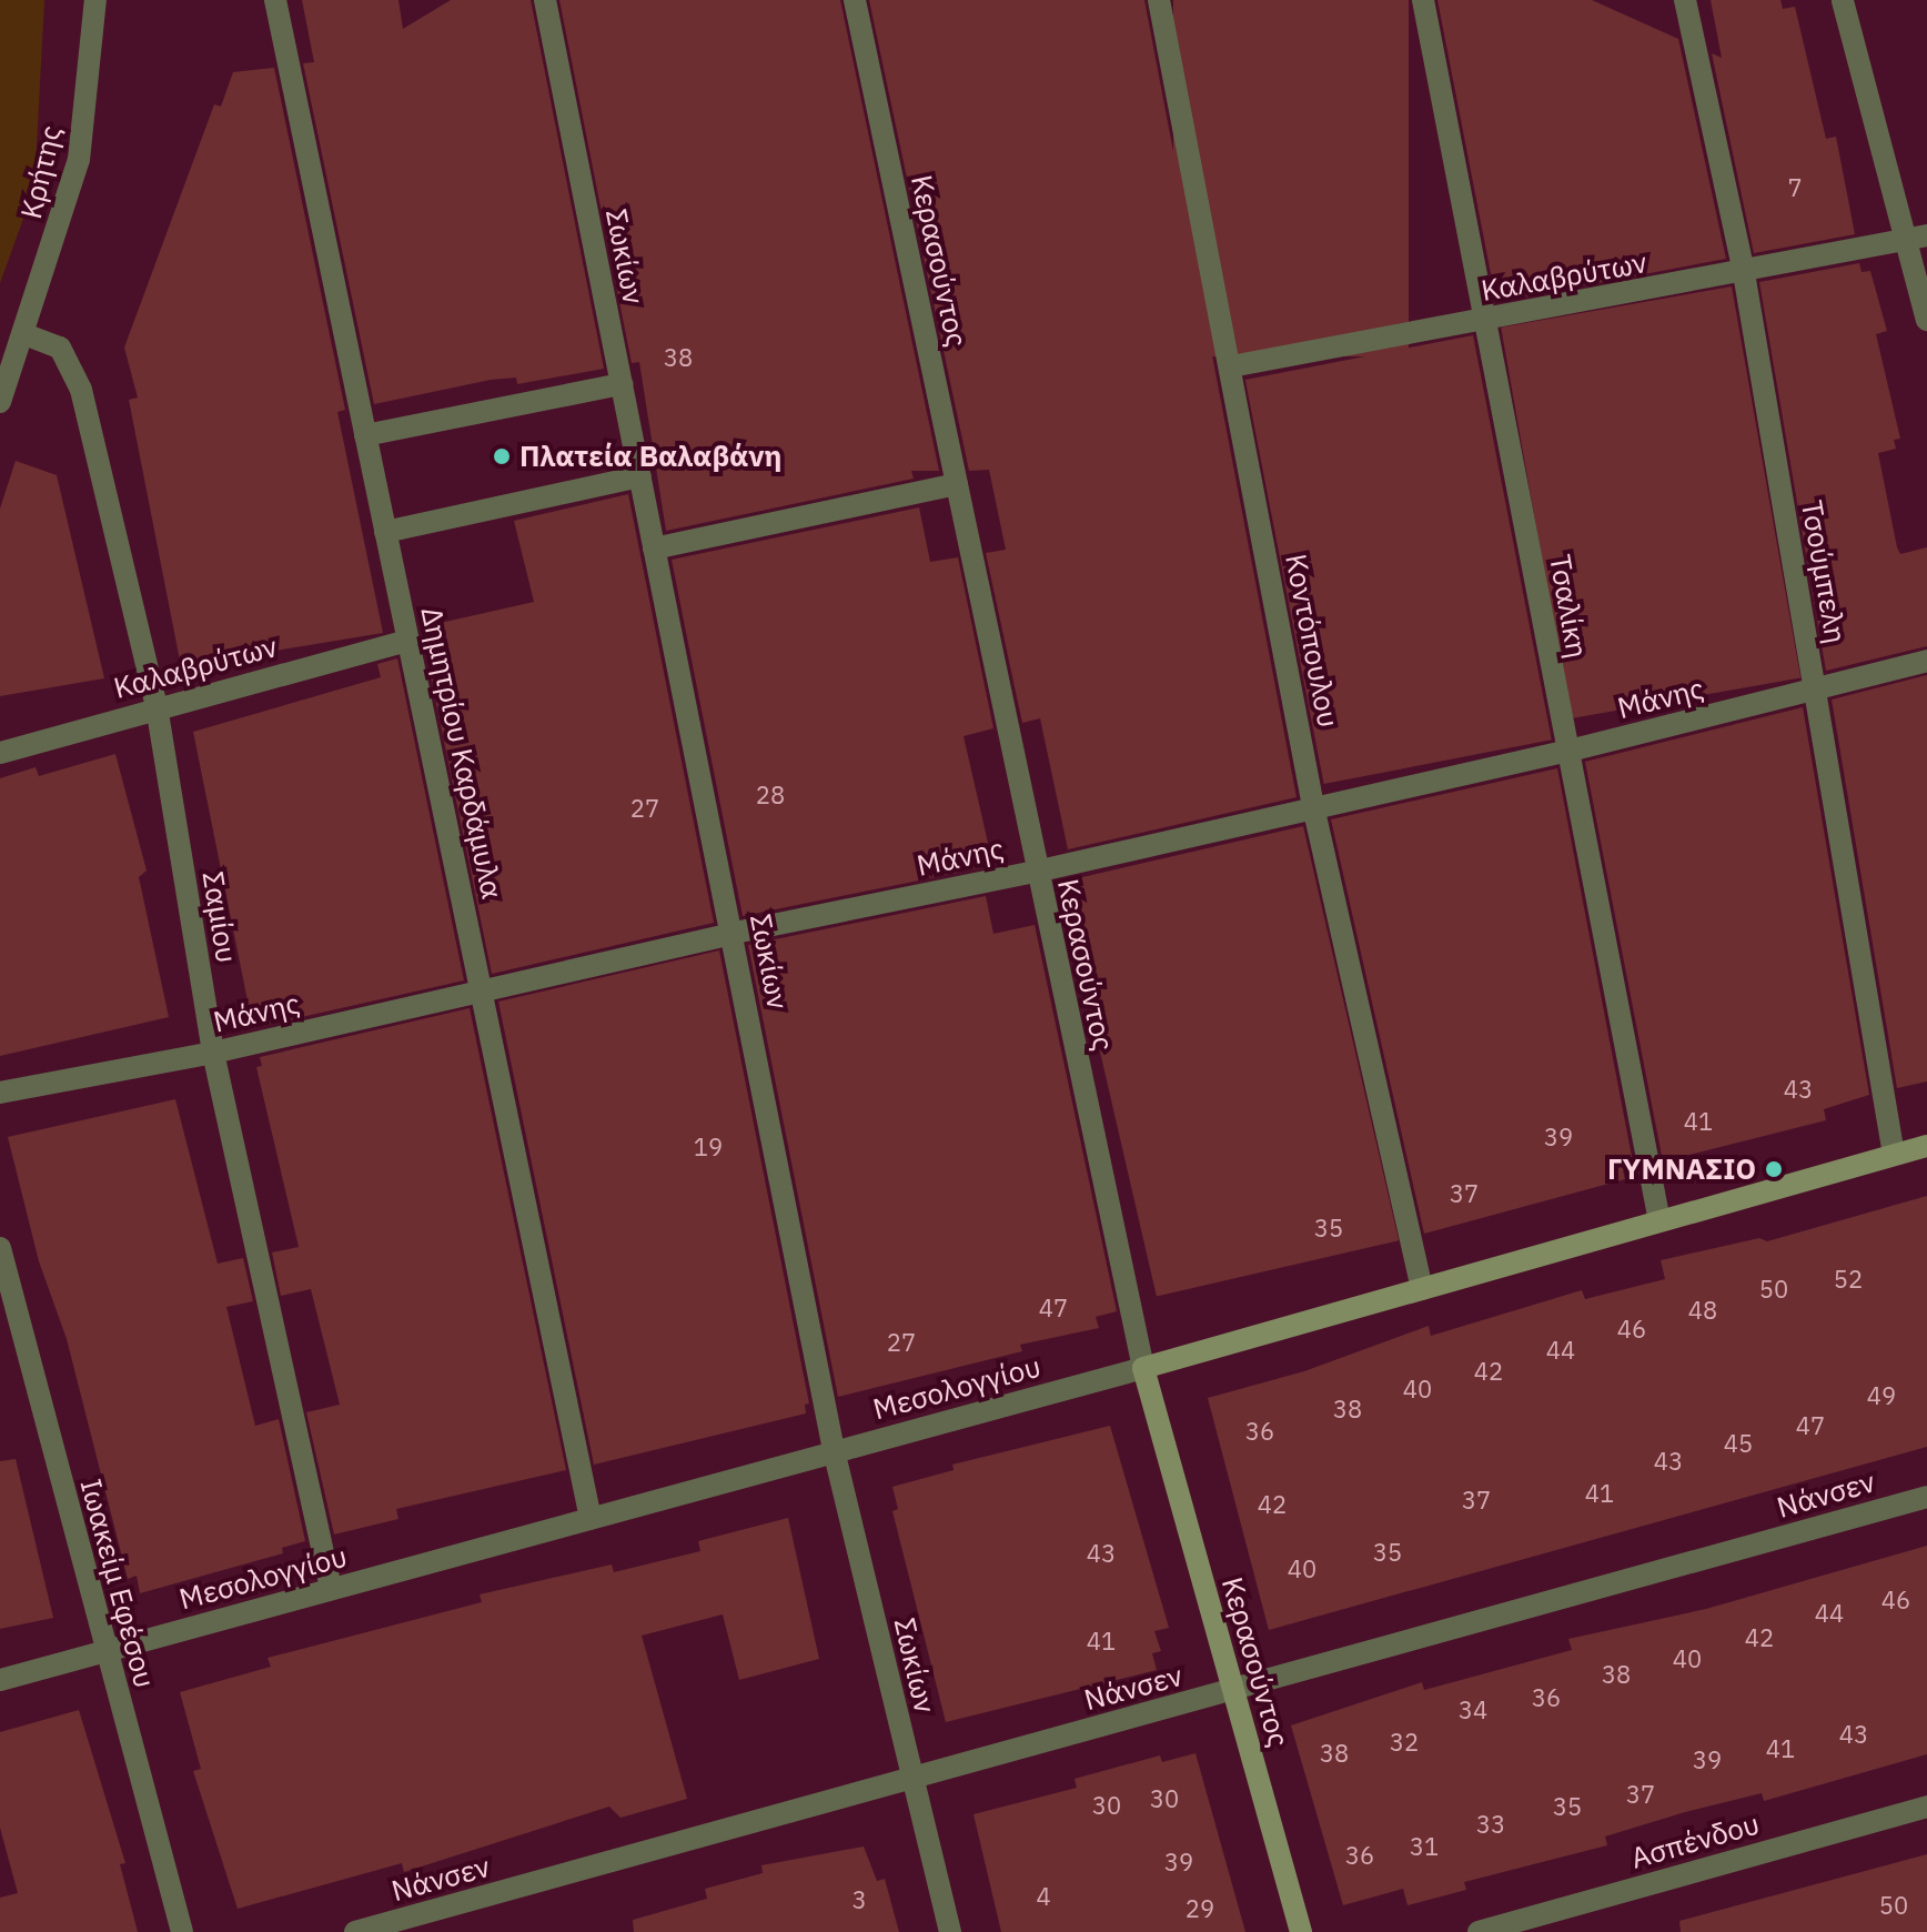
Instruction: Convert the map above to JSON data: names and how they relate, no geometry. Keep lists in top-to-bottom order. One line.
{"streets":{"street":["Κρήτης","Σωκίων","Κερασούντος","Καλαβρύτων","Τσούμπελη","Τσαλίκη","Κοντόπουλου","Μάνης","Δημητρίου Καρδάμυλα","Σαμίου","Μεσολογγίου","Νάνσεν","Ιωακείμ Εφέσου","Ασπένδου"]},"crossings":[["Κρήτης","Σαμίου"],["Σωκίων","Μάνης"],["Σωκίων","Μεσολογγίου"],["Σωκίων","Νάνσεν"],["Κερασούντος","Μάνης"],["Κερασούντος","Μεσολογγίου"],["Κερασούντος","Νάνσεν"],["Καλαβρύτων","Τσούμπελη"],["Καλαβρύτων","Τσαλίκη"],["Καλαβρύτων","Κοντόπουλου"],["Καλαβρύτων","Δημητρίου Καρδάμυλα"],["Καλαβρύτων","Σαμίου"],["Τσούμπελη","Μάνης"],["Τσούμπελη","Μεσολογγίου"],["Τσαλίκη","Μάνης"],["Τσαλίκη","Μεσολογγίου"],["Κοντόπουλου","Μάνης"],["Κοντόπουλου","Μεσολογγίου"],["Μάνης","Δημητρίου Καρδάμυλα"],["Μάνης","Σαμίου"],["Δημητρίου Καρδάμυλα","Μεσολογγίου"],["Σαμίου","Μεσολογγίου"],["Μεσολογγίου","Ιωακείμ Εφέσου"]],"places":["Πλατεία Βαλαβάνη","ΓΥΜΝΑΣΙΟ"],"house_numbers":["7","38","28","27","43","41","39","19","37","35","52","50","47","48","46","27","44","42","40","49","38","47","36","45","43","41","37","42","35","43","40","46","44","42","41","40","38","36","34","43","32","41","38","39","37","30","30","35","33","31","36","39","4","3","50","29"]}
